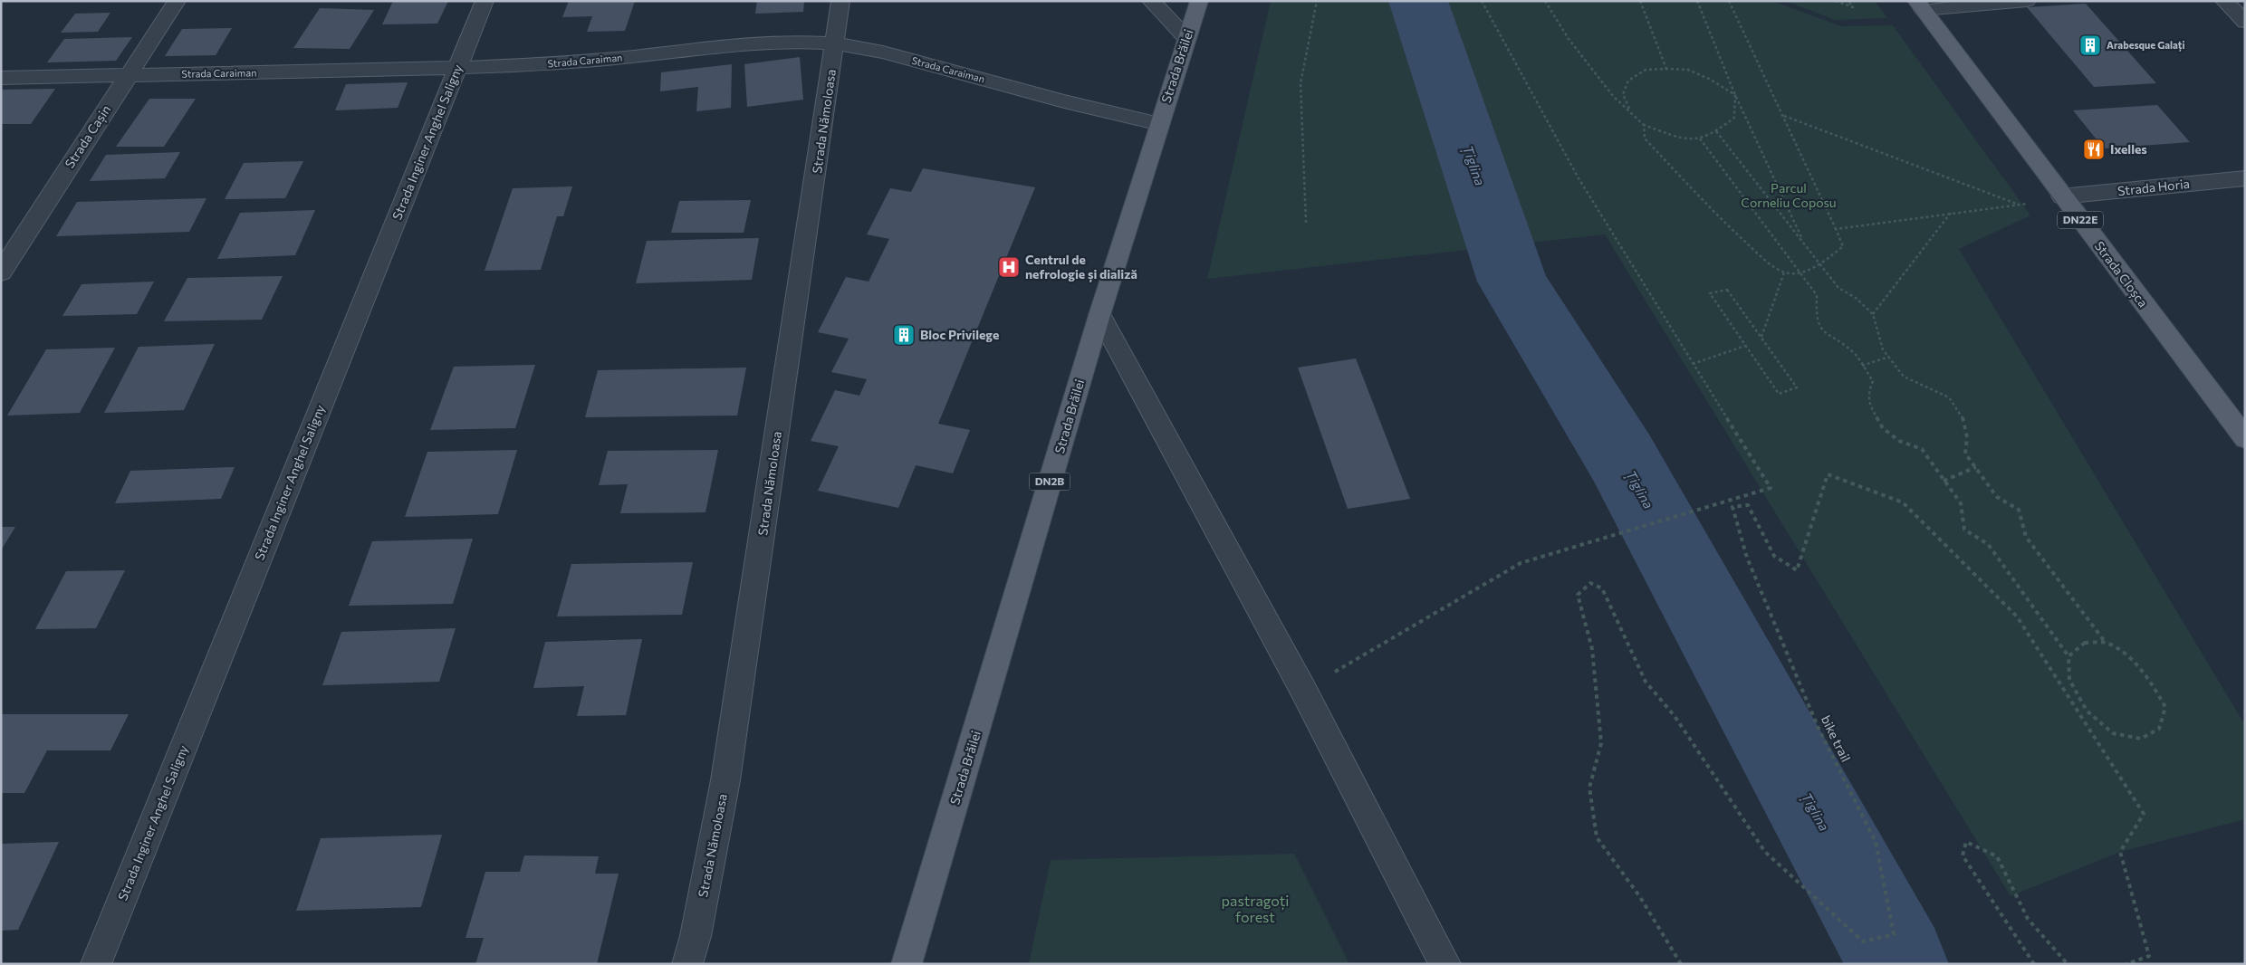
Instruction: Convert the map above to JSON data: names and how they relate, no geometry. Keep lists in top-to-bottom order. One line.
{"streets":{"main road":["Strada Brăilei","DN22E","Strada Cloșca","DN2B"],"street":["Strada Caraiman","Strada Nămoloasa","Strada Cașin","Strada Inginer Anghel Saligny","Strada Horia"],"path":["bike trail"]},"crossings":[["Strada Caraiman","Strada Brăilei"],["Strada Caraiman","Strada Nămoloasa"],["Strada Caraiman","Strada Cașin"],["Strada Caraiman","Strada Inginer Anghel Saligny"],["Strada Horia","Strada Cloșca"]],"water":["Țiglina"],"parks":["Parcul Corneliu Coposu","pastragoți forest"],"places":{"building":["Arabesque Galați","Bloc Privilege"],"restaurant":["Ixelles"],"hospital":["Centrul de nefrologie și dializă"]}}
